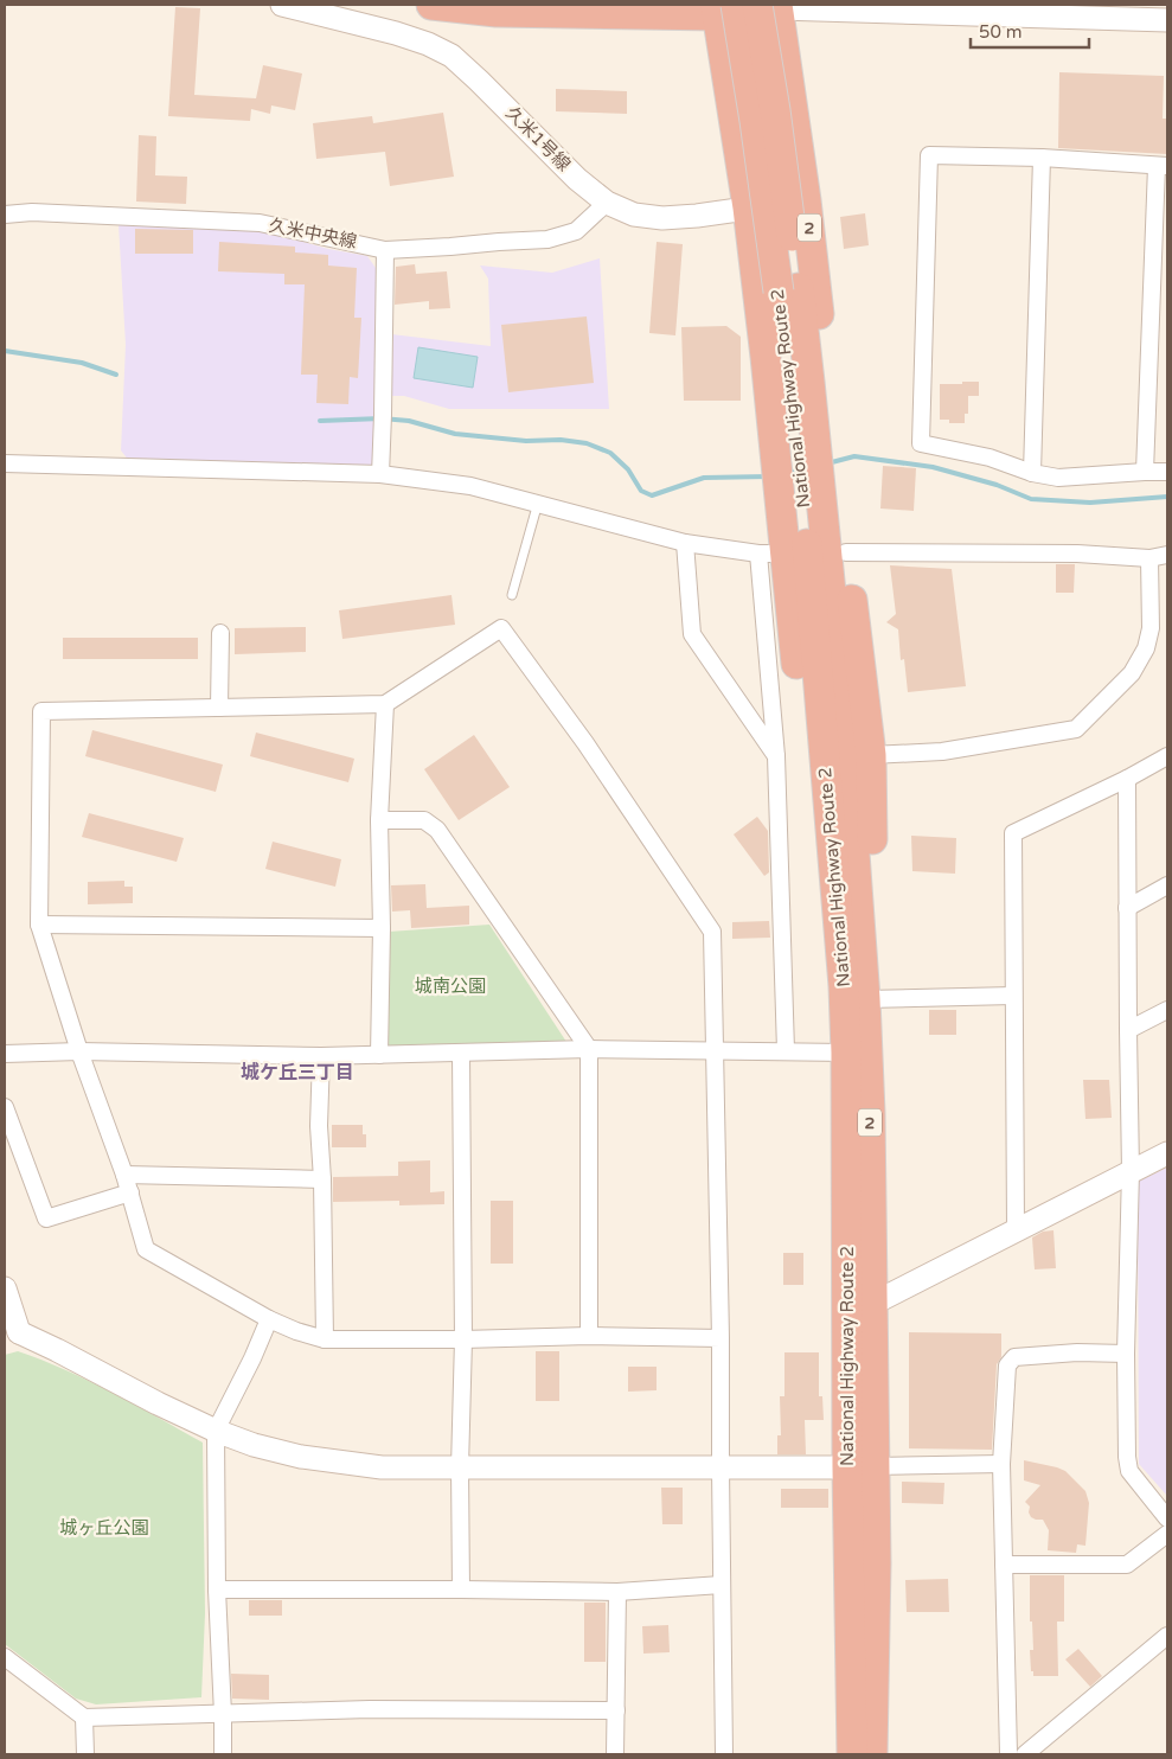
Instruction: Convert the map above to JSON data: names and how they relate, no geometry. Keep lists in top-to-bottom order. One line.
{"streets":{"highway":["2","National Highway Route 2"],"street":["久米1号線","久米中央線"]},"crossings":[["久米1号線","2"],["久米1号線","久米中央線"],["2","National Highway Route 2"]],"districts":["城ケ丘三丁目"],"parks":["城南公園","城ヶ丘公園"],"scale_bar":"50 m"}
